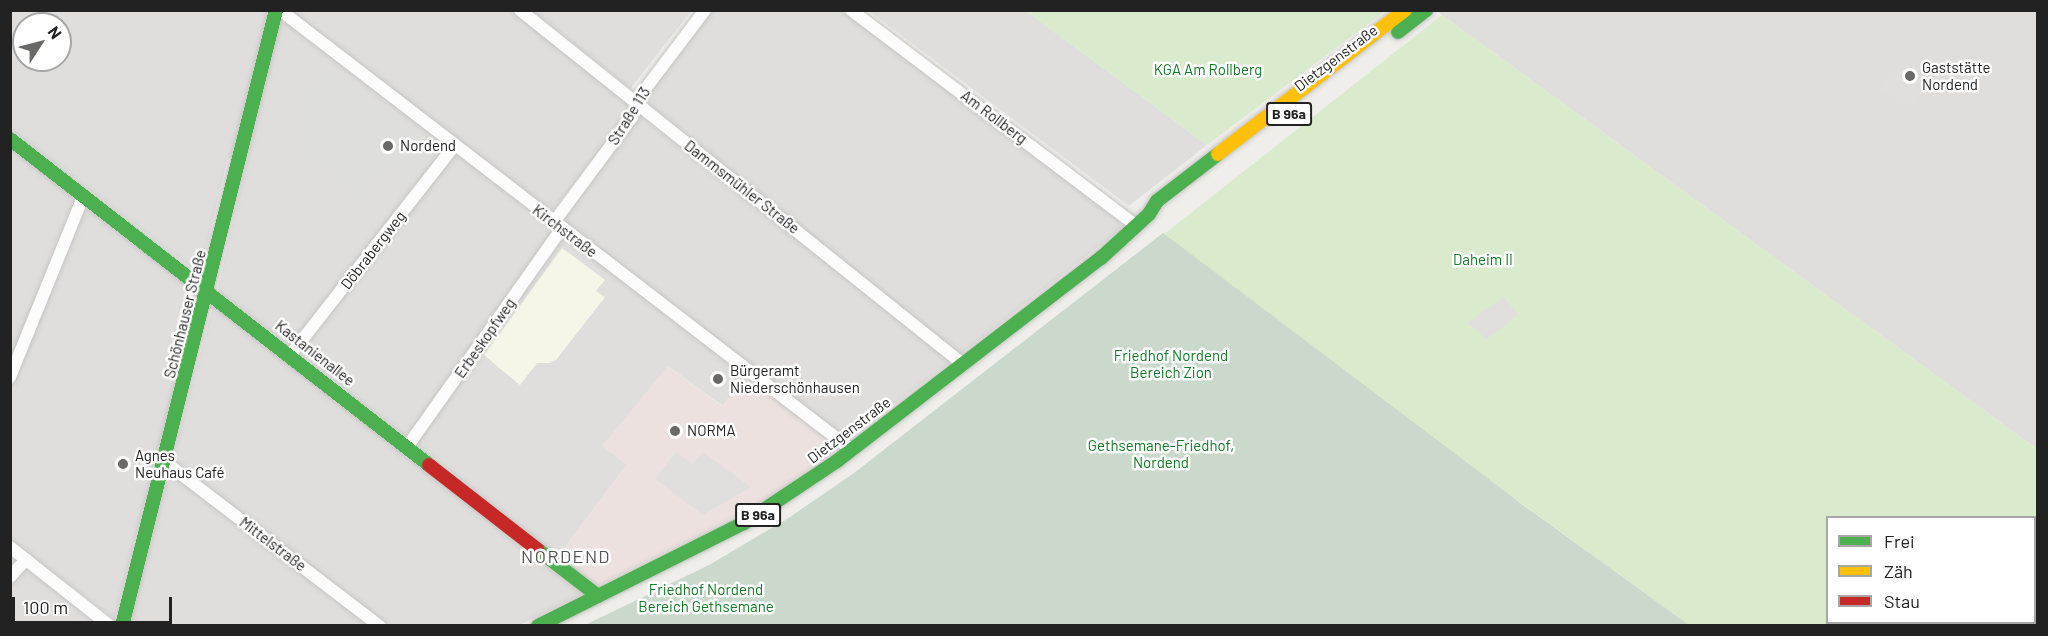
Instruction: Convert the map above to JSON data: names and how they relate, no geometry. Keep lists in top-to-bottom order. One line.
{"streets":{"main road":["Dietzgenstraße","B 96a","Schönhauser Straße","Kastanienallee"],"street":["Straße 113","Am Rollberg","Dammsmühler Straße","Kirchstraße","Döbrabergweg","Erbeskopfweg","Mittelstraße"]},"crossings":[["Dietzgenstraße","Am Rollberg"],["Dietzgenstraße","Dammsmühler Straße"],["Dietzgenstraße","Kirchstraße"],["Dietzgenstraße","Kastanienallee"],["Straße 113","Dammsmühler Straße"],["Straße 113","Kirchstraße"],["Straße 113","Erbeskopfweg"],["Kirchstraße","Döbrabergweg"],["Kirchstraße","Schönhauser Straße"],["Kirchstraße","Erbeskopfweg"],["Döbrabergweg","Kastanienallee"],["Schönhauser Straße","Kastanienallee"],["Schönhauser Straße","Mittelstraße"],["Erbeskopfweg","Kastanienallee"]],"districts":["NORDEND"],"parks":["KGA Am Rollberg","Daheim II","Friedhof Nordend Bereich Zion","Gethsemane-Friedhof, Nordend","Friedhof Nordend Bereich Gethsemane"],"places":["Gaststätte Nordend","Nordend","Bürgeramt Niederschönhausen","NORMA","Agnes Neuhaus Café"],"legend":["Frei","Zäh","Stau"],"scale_bar":"100 m","north":"top right"}
